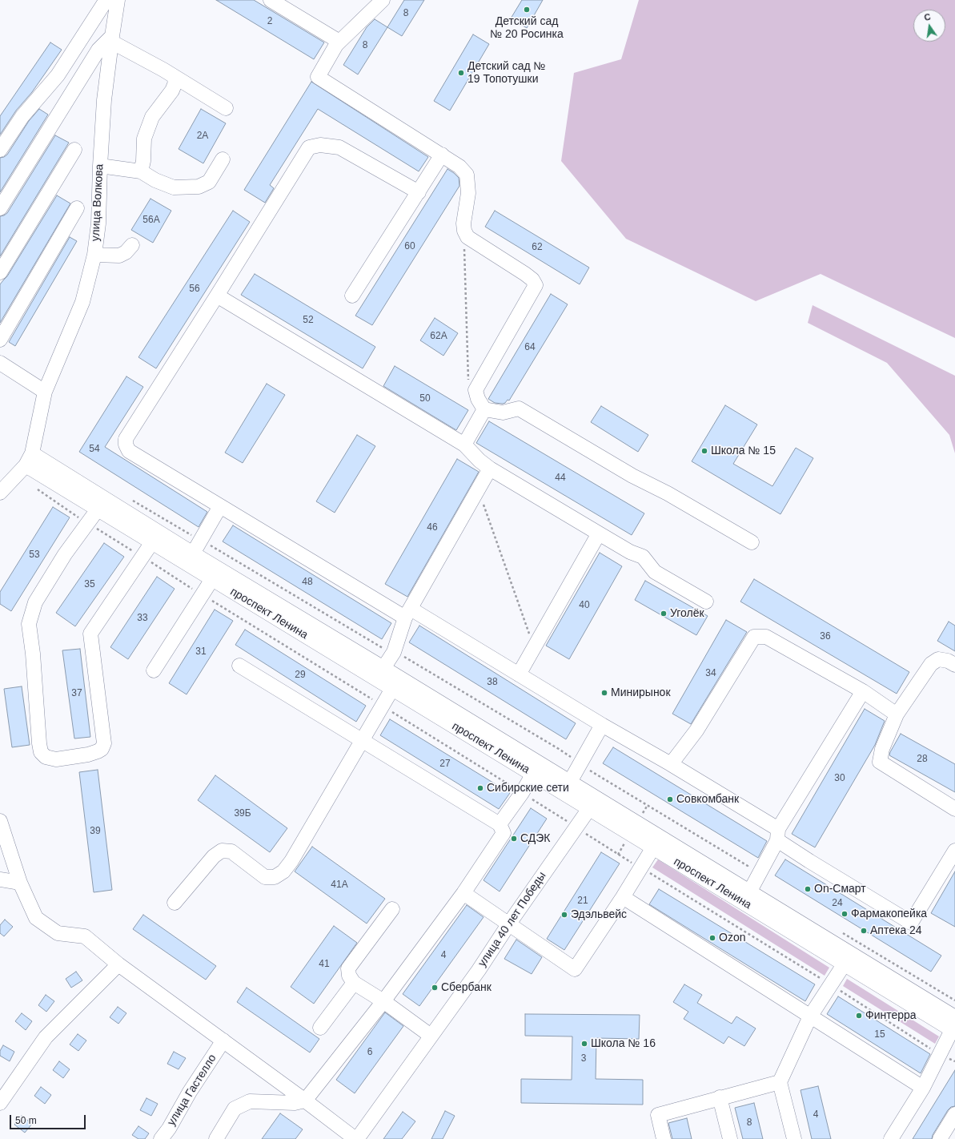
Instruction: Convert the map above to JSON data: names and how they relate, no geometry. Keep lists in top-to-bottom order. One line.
{"streets":{"street":["улица Волкова","проспект Ленина","улица 40 лет Победы","улица Гастелло"]},"crossings":[["улица Волкова","проспект Ленина"],["проспект Ленина","улица 40 лет Победы"]],"places":["Детский сад № 20 Росинка","Детский сад № 19 Топотушки","Школа № 15","Уголёк","Минирынок","Сибирские сети","Совкомбанк","СДЭК","On-Смарт","Фармакопейка","Эдэльвейс","Аптека 24","Ozon","Сбербанк","Финтерра","Школа № 16"],"house_numbers":["8","2","8","2А","56А","60","62","56","52","62А","64","50","54","44","46","53","48","35","40","33","36","31","34","29","38","37","28","27","30","39Б","39","41А","21","24","4","41","15","6","3","4","8"],"scale_bar":"50 m","north":"top"}
